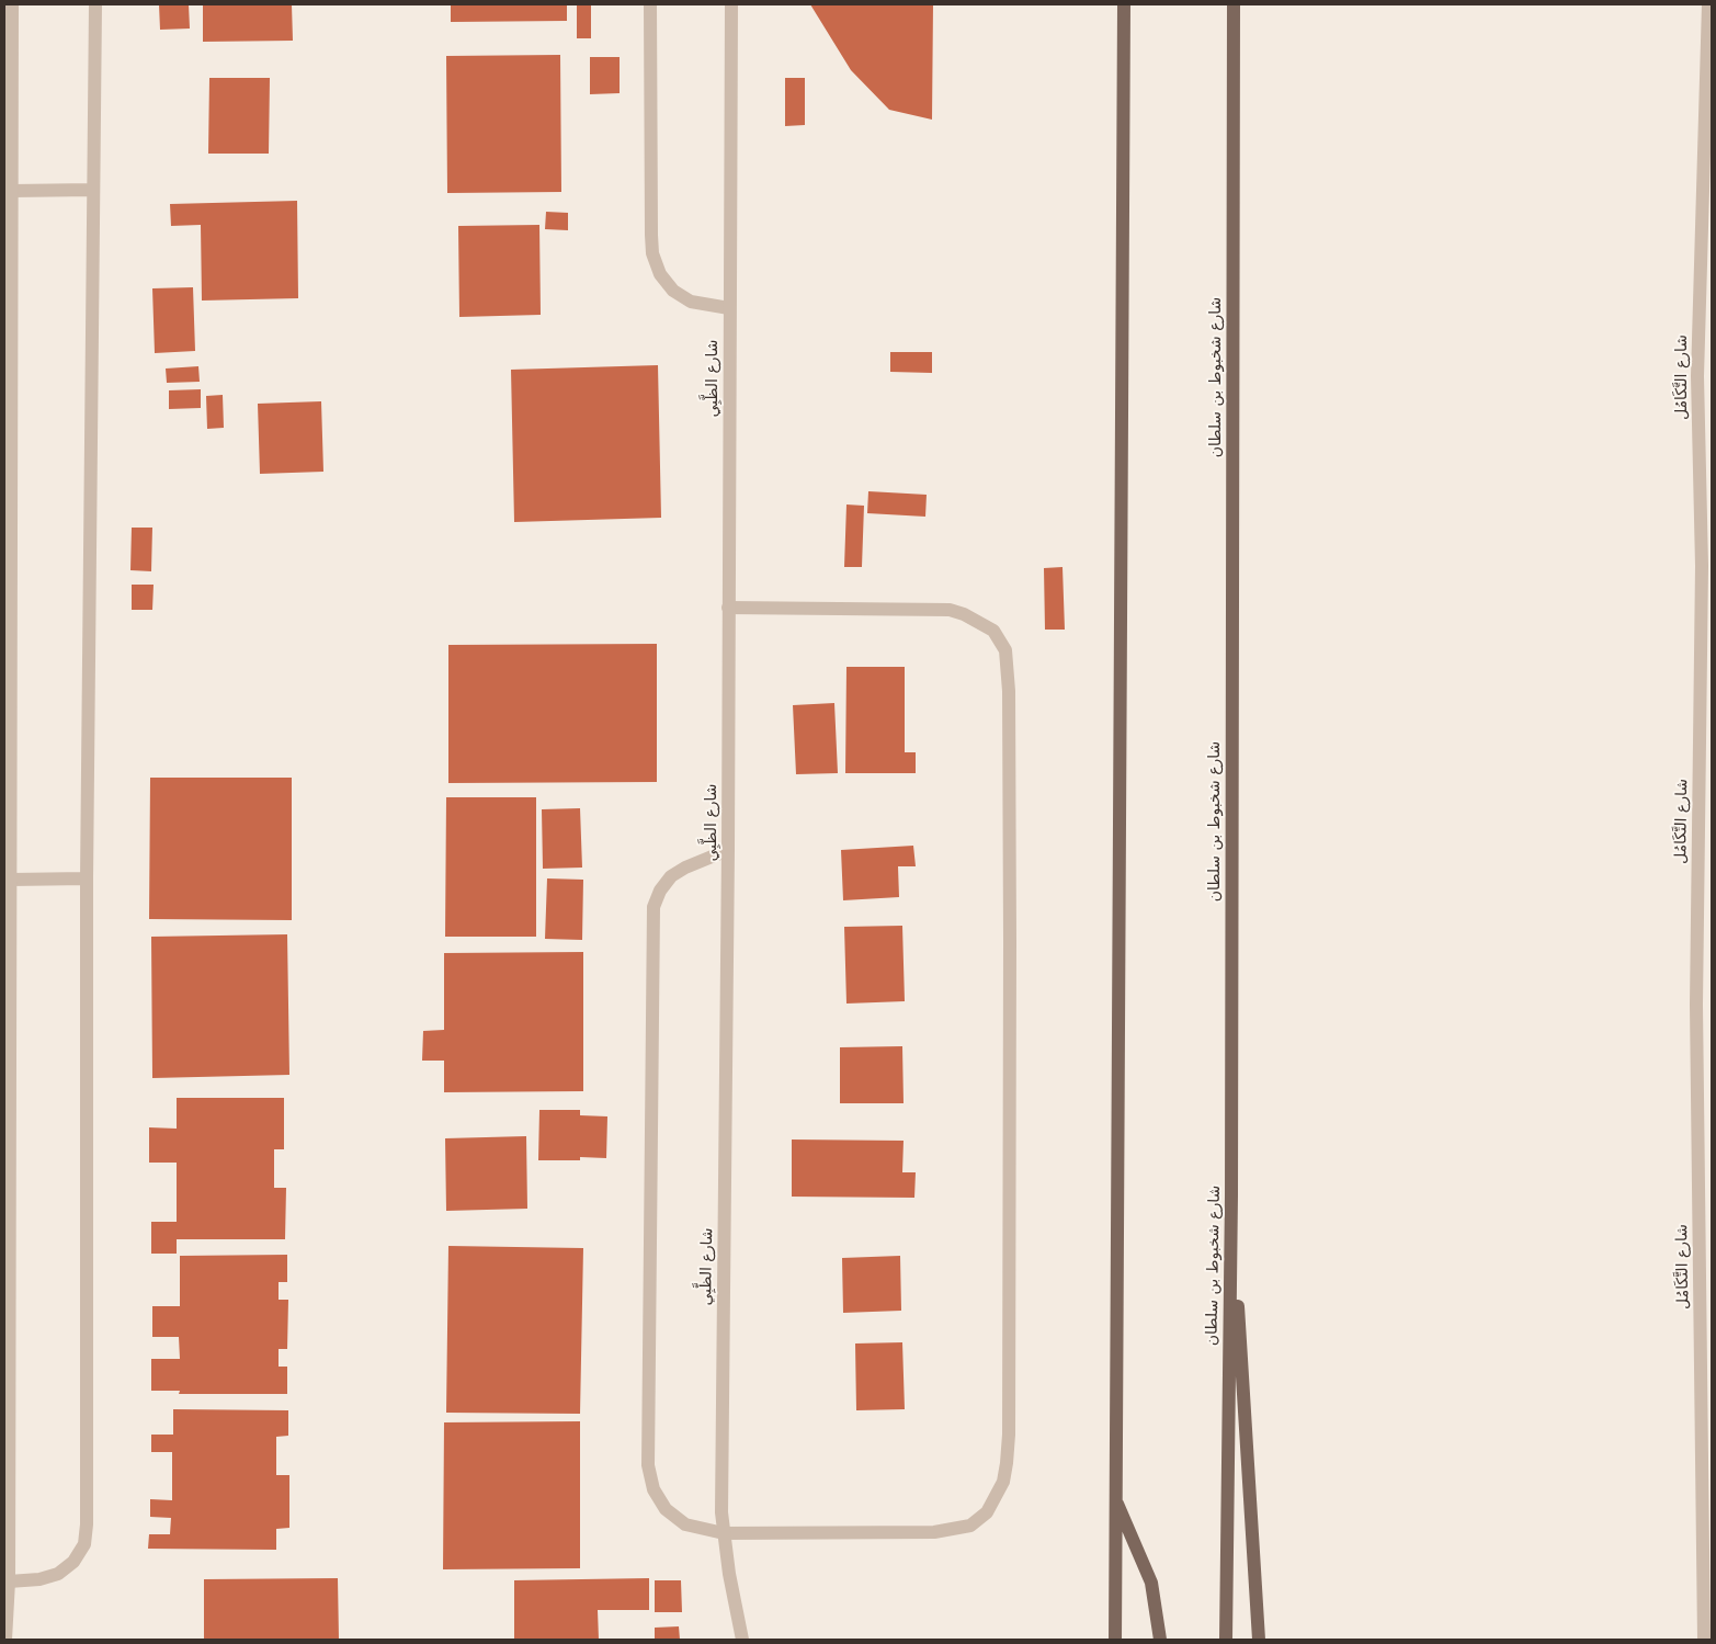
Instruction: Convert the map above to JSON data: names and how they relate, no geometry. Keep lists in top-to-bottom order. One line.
{"streets":{"main road":["شارع شخبوط بن سلطان"],"street":["شارع التَّكَامُل","شارع الظَّبِي"]}}
